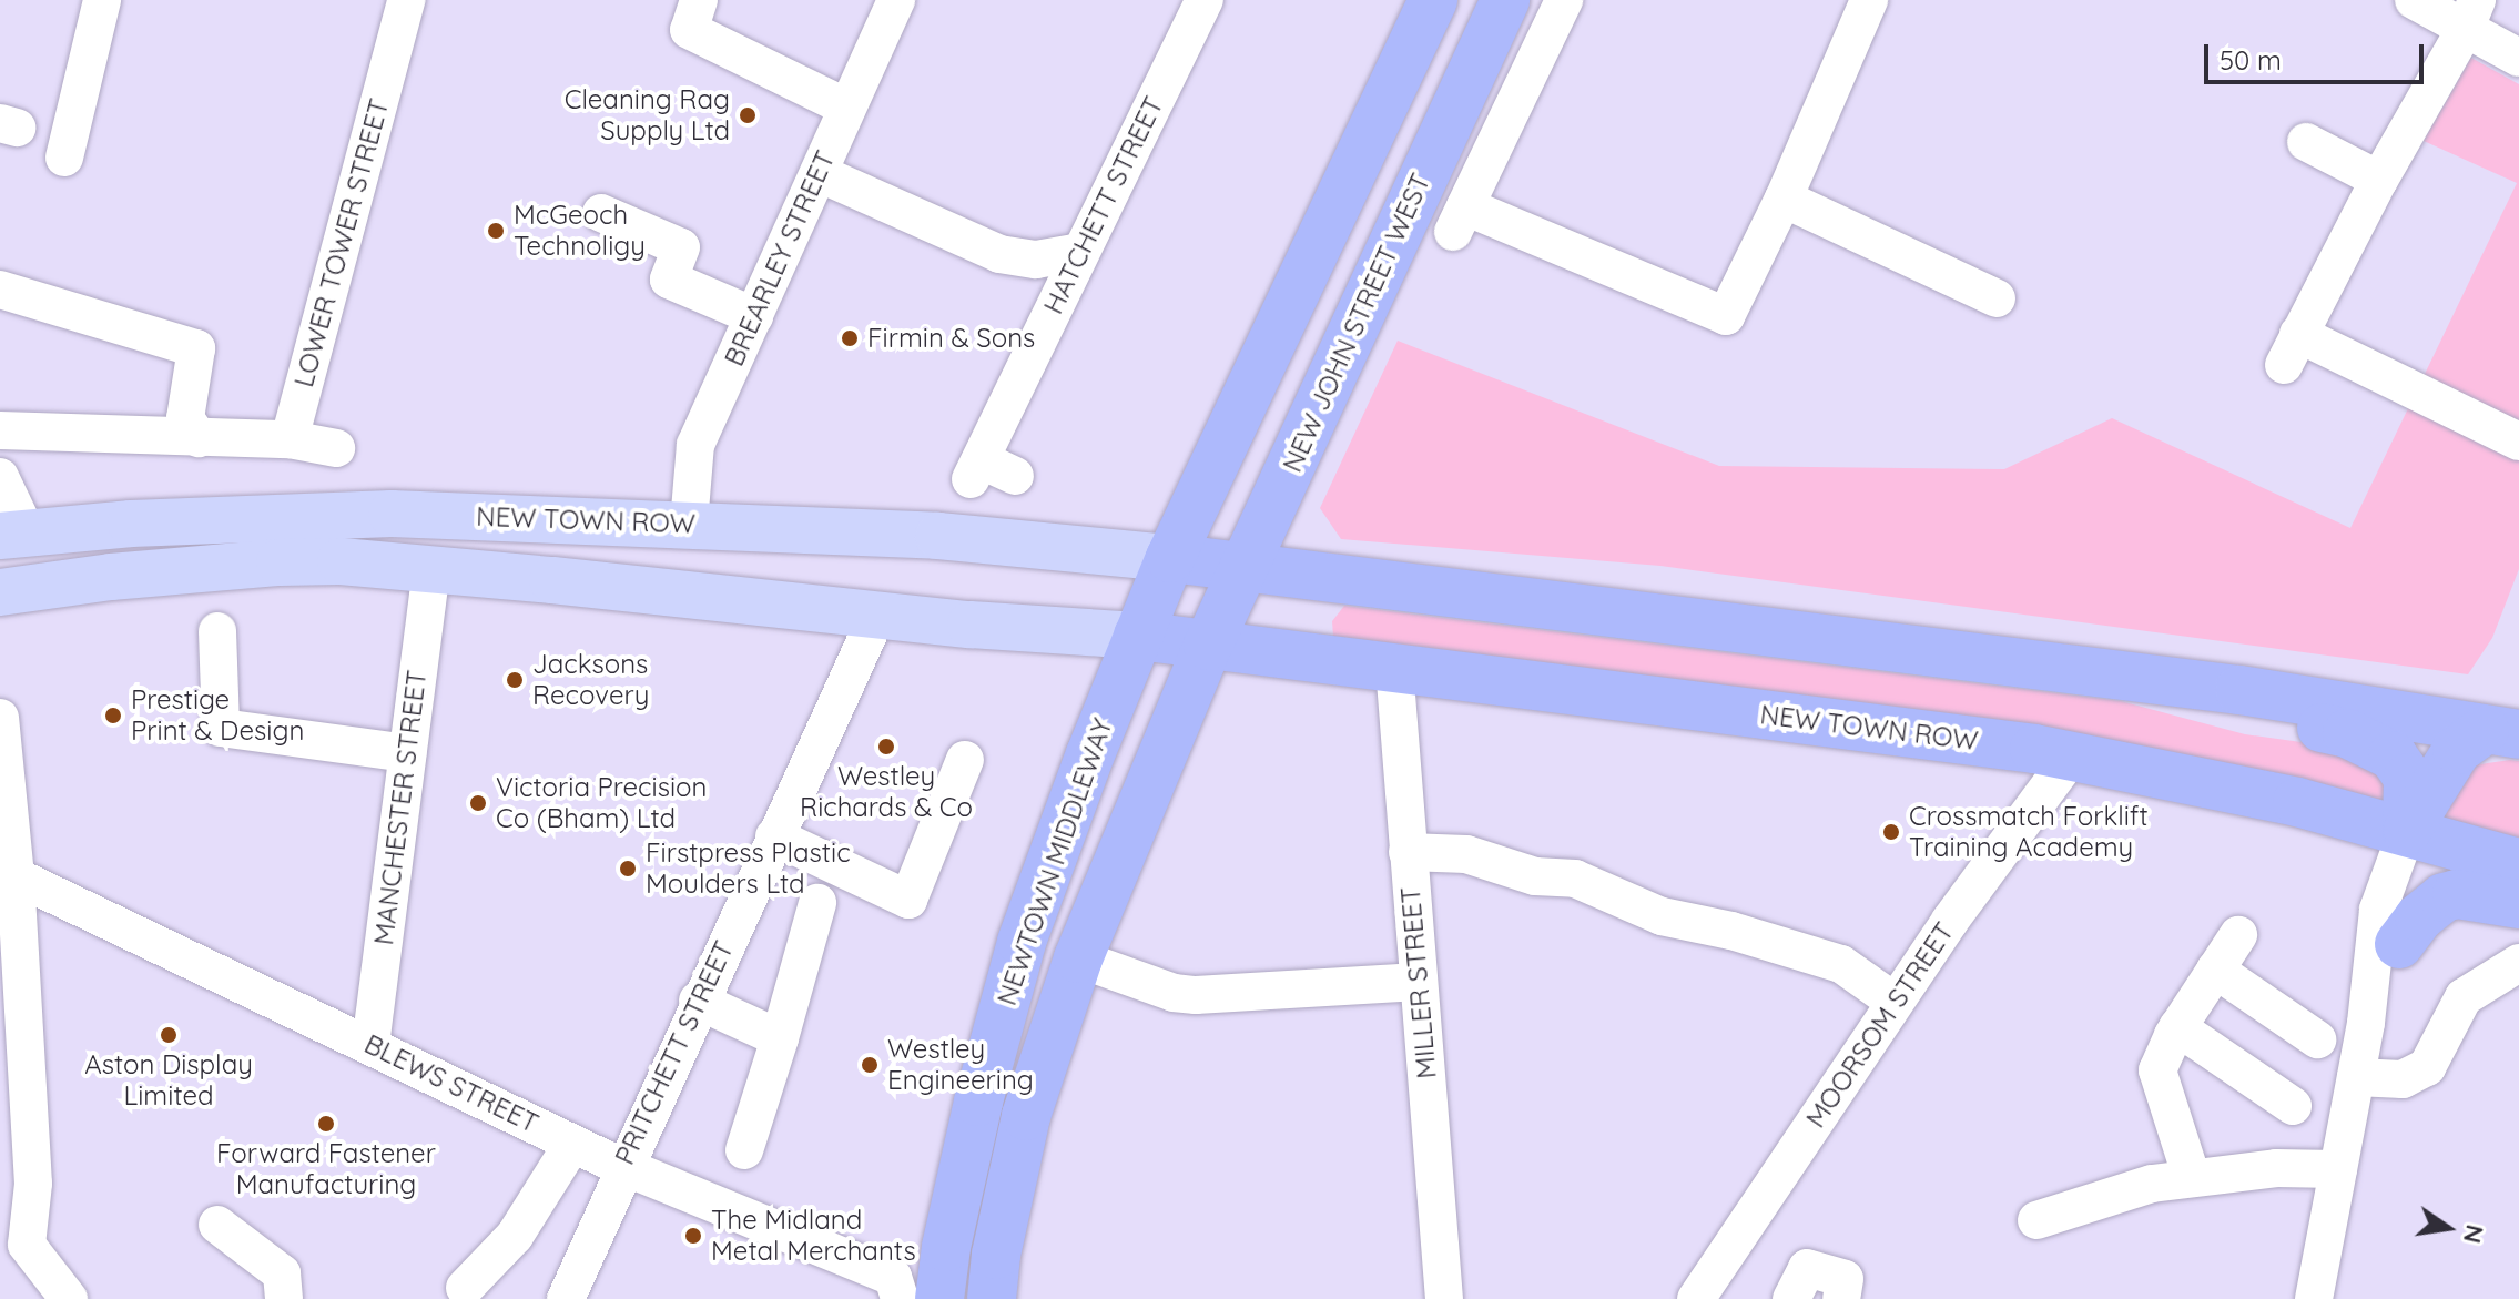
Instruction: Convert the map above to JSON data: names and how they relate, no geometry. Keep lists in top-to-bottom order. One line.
{"streets":{"highway":["NEW JOHN STREET WEST","NEW TOWN ROW","NEWTOWN MIDDLEWAY"],"street":["HATCHETT STREET","LOWER TOWER STREET","BREARLEY STREET","MANCHESTER STREET","MILLER STREET","MOORSOM STREET","PRITCHETT STREET","BLEWS STREET"]},"crossings":[["BREARLEY STREET","NEW TOWN ROW"],["NEW JOHN STREET WEST","NEW TOWN ROW"],["NEW JOHN STREET WEST","NEWTOWN MIDDLEWAY"],["NEW TOWN ROW","NEWTOWN MIDDLEWAY"],["NEW TOWN ROW","MILLER STREET"],["NEW TOWN ROW","MOORSOM STREET"],["MANCHESTER STREET","BLEWS STREET"],["PRITCHETT STREET","BLEWS STREET"]],"places":["Cleaning Rag Supply Ltd","McGeoch Technoligy","Firmin & Sons","Jacksons Recovery","Prestige Print & Design","Westley Richards & Co","Victoria Precision Co (Bham) Ltd","Crossmatch Forklift Training Academy","Firstpress Plastic Moulders Ltd","Aston Display Limited","Westley Engineering","Forward Fastener Manufacturing","The Midland Metal Merchants"],"scale_bar":"50 m","north":"right"}
